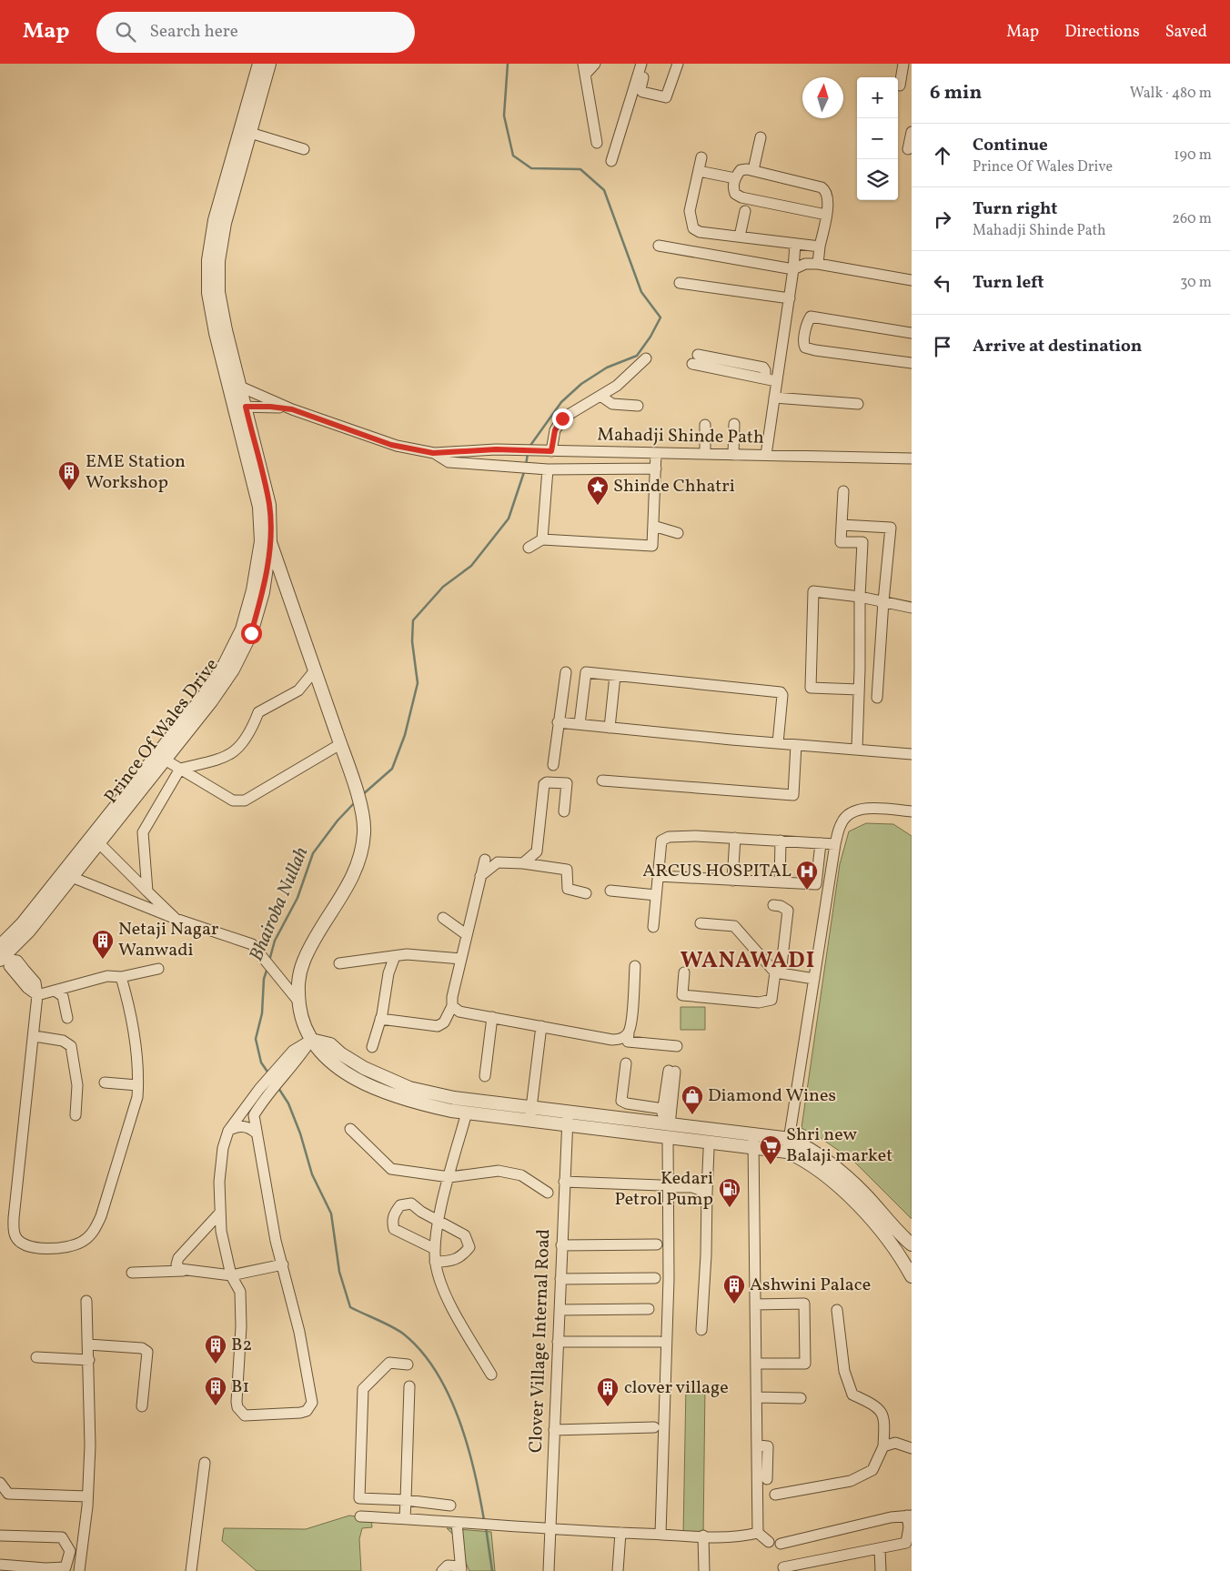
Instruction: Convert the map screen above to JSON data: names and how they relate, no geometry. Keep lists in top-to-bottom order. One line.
{"streets":{"street":["Mahadji Shinde Path","Prince Of Wales Drive","Clover Village Internal Road"]},"crossings":[["Mahadji Shinde Path","Prince Of Wales Drive"]],"districts":["WANAWADI"],"water":["Bhairoba Nullah"],"places":{"building":["EME Station Workshop","Netaji Nagar Wanwadi","Ashwini Palace","B2","B1","clover village"],"place":["Shinde Chhatri"],"hospital":["ARCUS HOSPITAL"],"shop":["Diamond Wines"],"supermarket":["Shri new Balaji market"],"fuel station":["Kedari Petrol Pump"]},"north":"top","page":{"header":"Map","search":"Search here","nav":["Map","Directions","Saved"],"heading":["6 min","Walk · 480 m"],"map_buttons":["+","−"],"list":[["Continue","Prince Of Wales Drive","190 m"],["Turn right","Mahadji Shinde Path","260 m"],["Turn left","30 m"],"Arrive at destination"]}}
